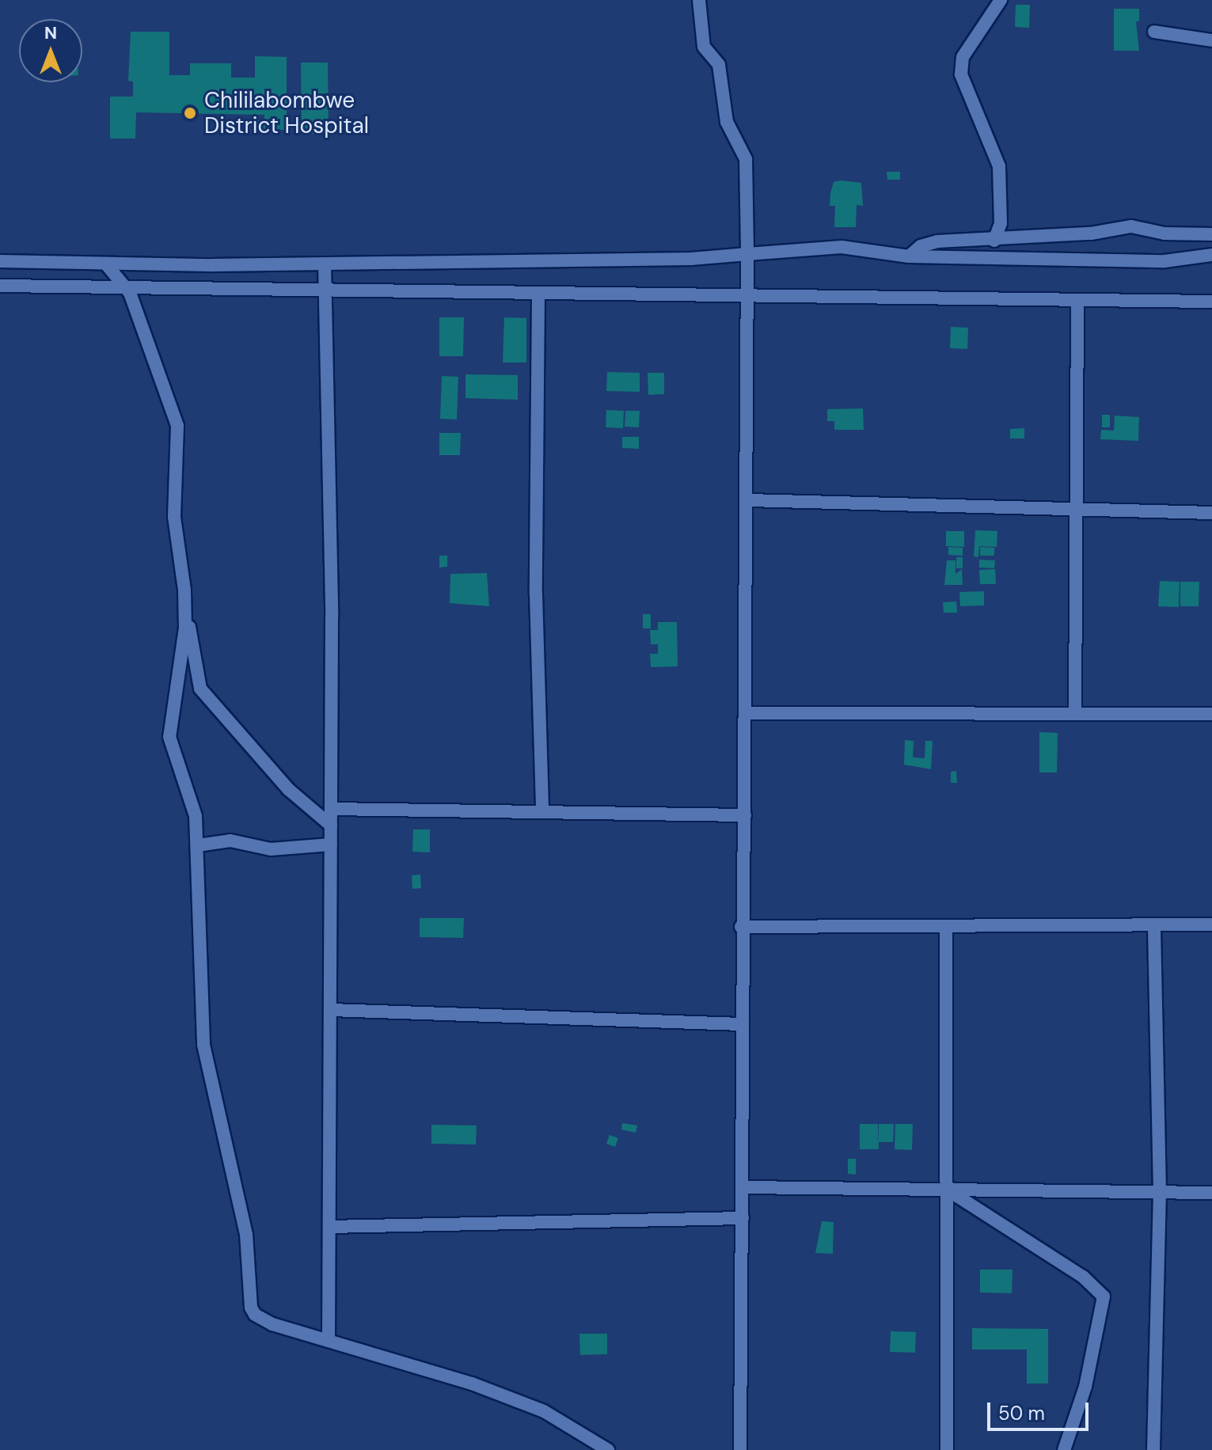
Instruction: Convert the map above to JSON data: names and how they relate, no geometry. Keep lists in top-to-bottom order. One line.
{"places":["Chililabombwe District Hospital"],"scale_bar":"50 m","north":"top"}
